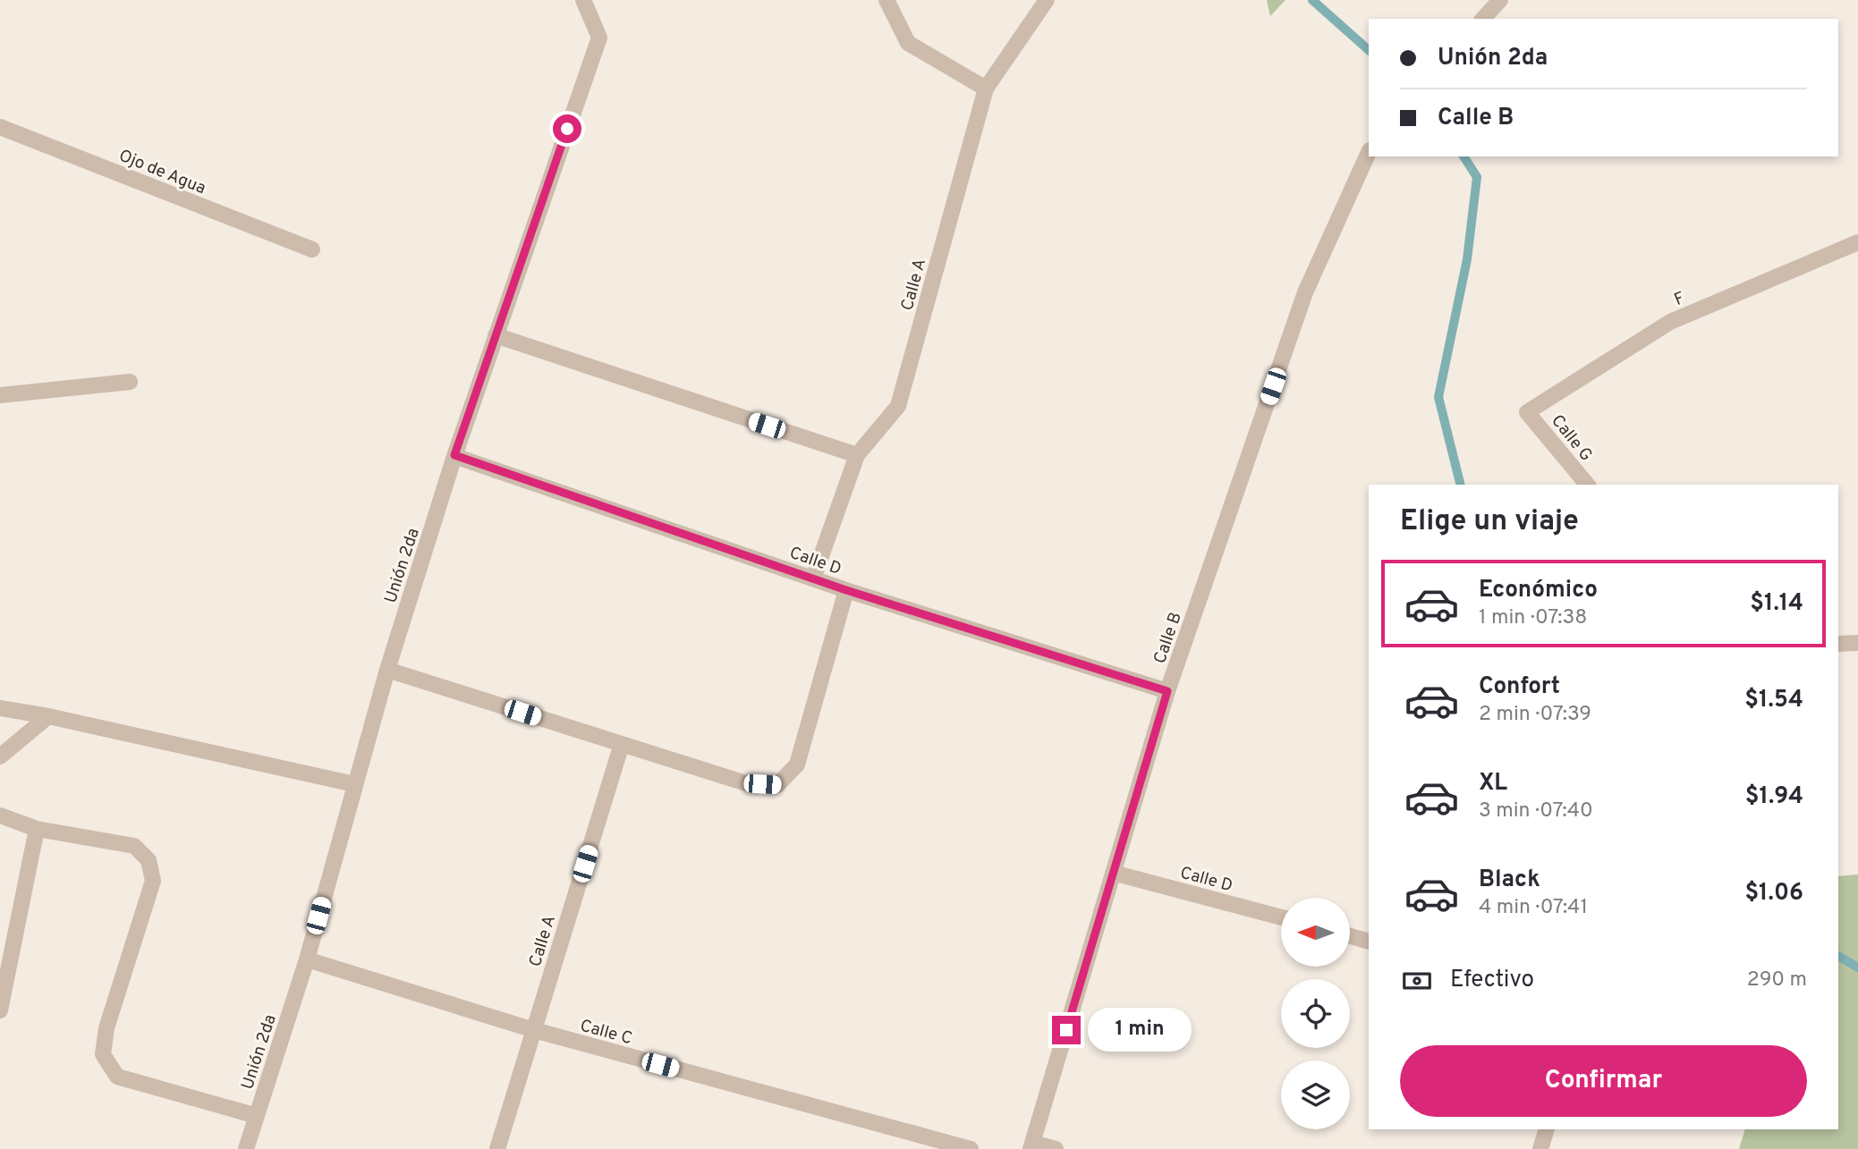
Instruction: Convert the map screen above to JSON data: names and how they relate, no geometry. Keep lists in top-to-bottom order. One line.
{"streets":{"street":["Ojo de Agua","Calle A","F","Calle G","Calle D","Unión 2da","Calle B","Calle C"]},"crossings":[["Calle A","Calle D"],["Calle A","Calle C"],["F","Calle G"],["Calle D","Unión 2da"],["Calle D","Calle B"],["Unión 2da","Calle C"]],"north":"left","page":{"banner":["Unión 2da","Calle B"],"heading":"Elige un viaje","list":[{"name":"Económico","note":"1 min · 07:38","value":"$1.14"},{"name":"Confort","note":"2 min · 07:39","value":"$1.54"},{"name":"XL","note":"3 min · 07:40","value":"$1.94"},{"name":"Black","note":"4 min · 07:41","value":"$1.06"}],"pay":["Efectivo","290 m"],"bubble":"1 min","buttons":"Confirmar"}}
